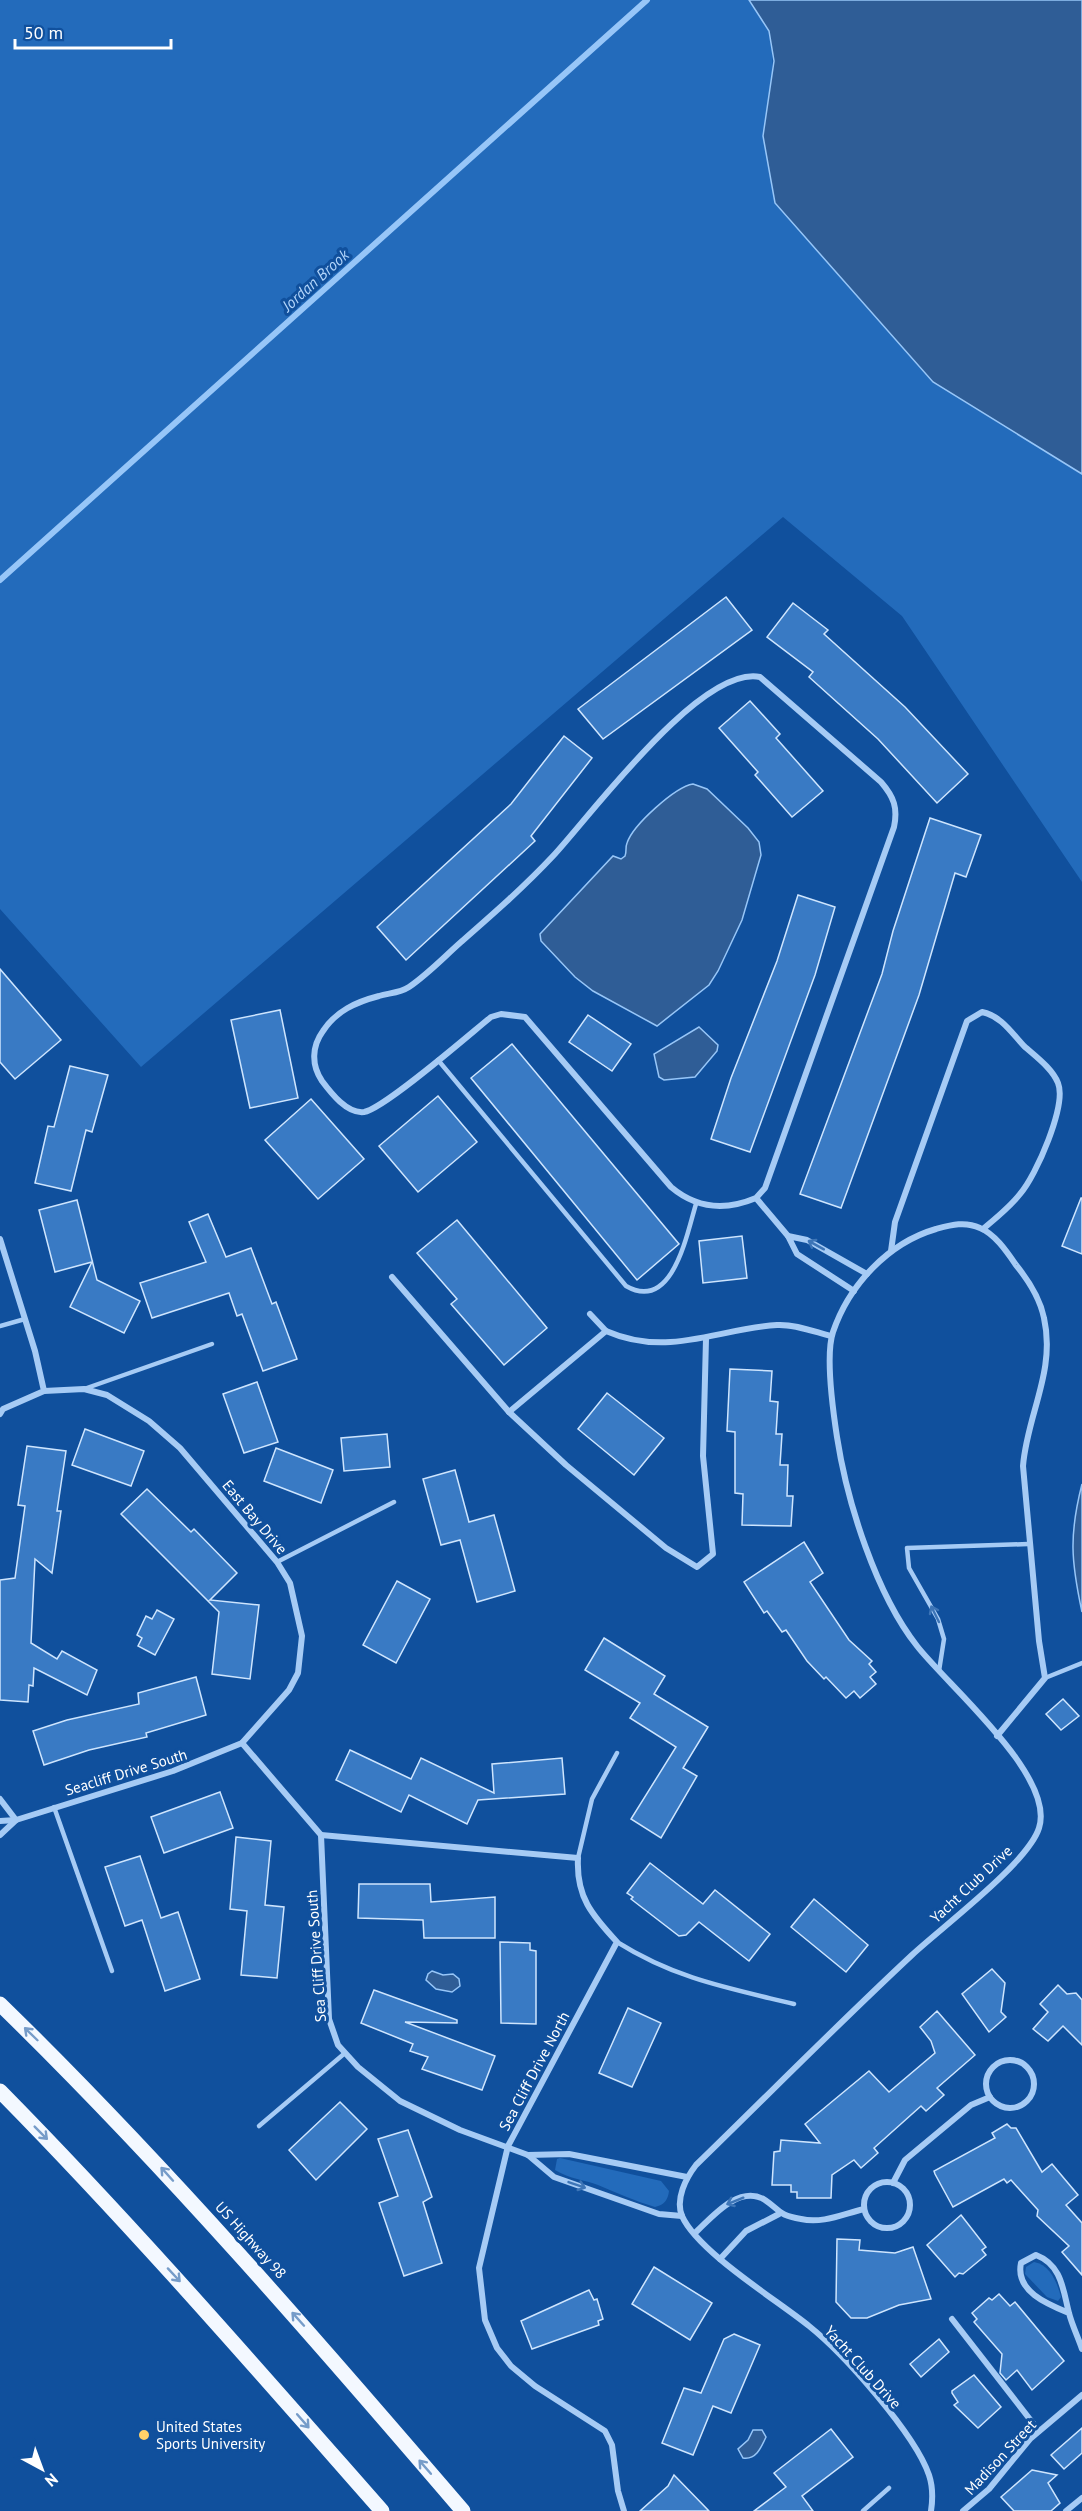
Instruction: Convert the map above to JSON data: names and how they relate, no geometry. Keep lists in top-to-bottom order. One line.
{"streets":{"main road":["US Highway 98"],"street":["East Bay Drive","Seacliff Drive South","Yacht Club Drive","Sea Cliff Drive South","Sea Cliff Drive North","Madison Street"]},"crossings":[["East Bay Drive","Seacliff Drive South"],["Sea Cliff Drive South","Sea Cliff Drive North"]],"water":["Jordan Brook"],"places":["United States Sports University"],"scale_bar":"50 m","north":"bottom right"}
